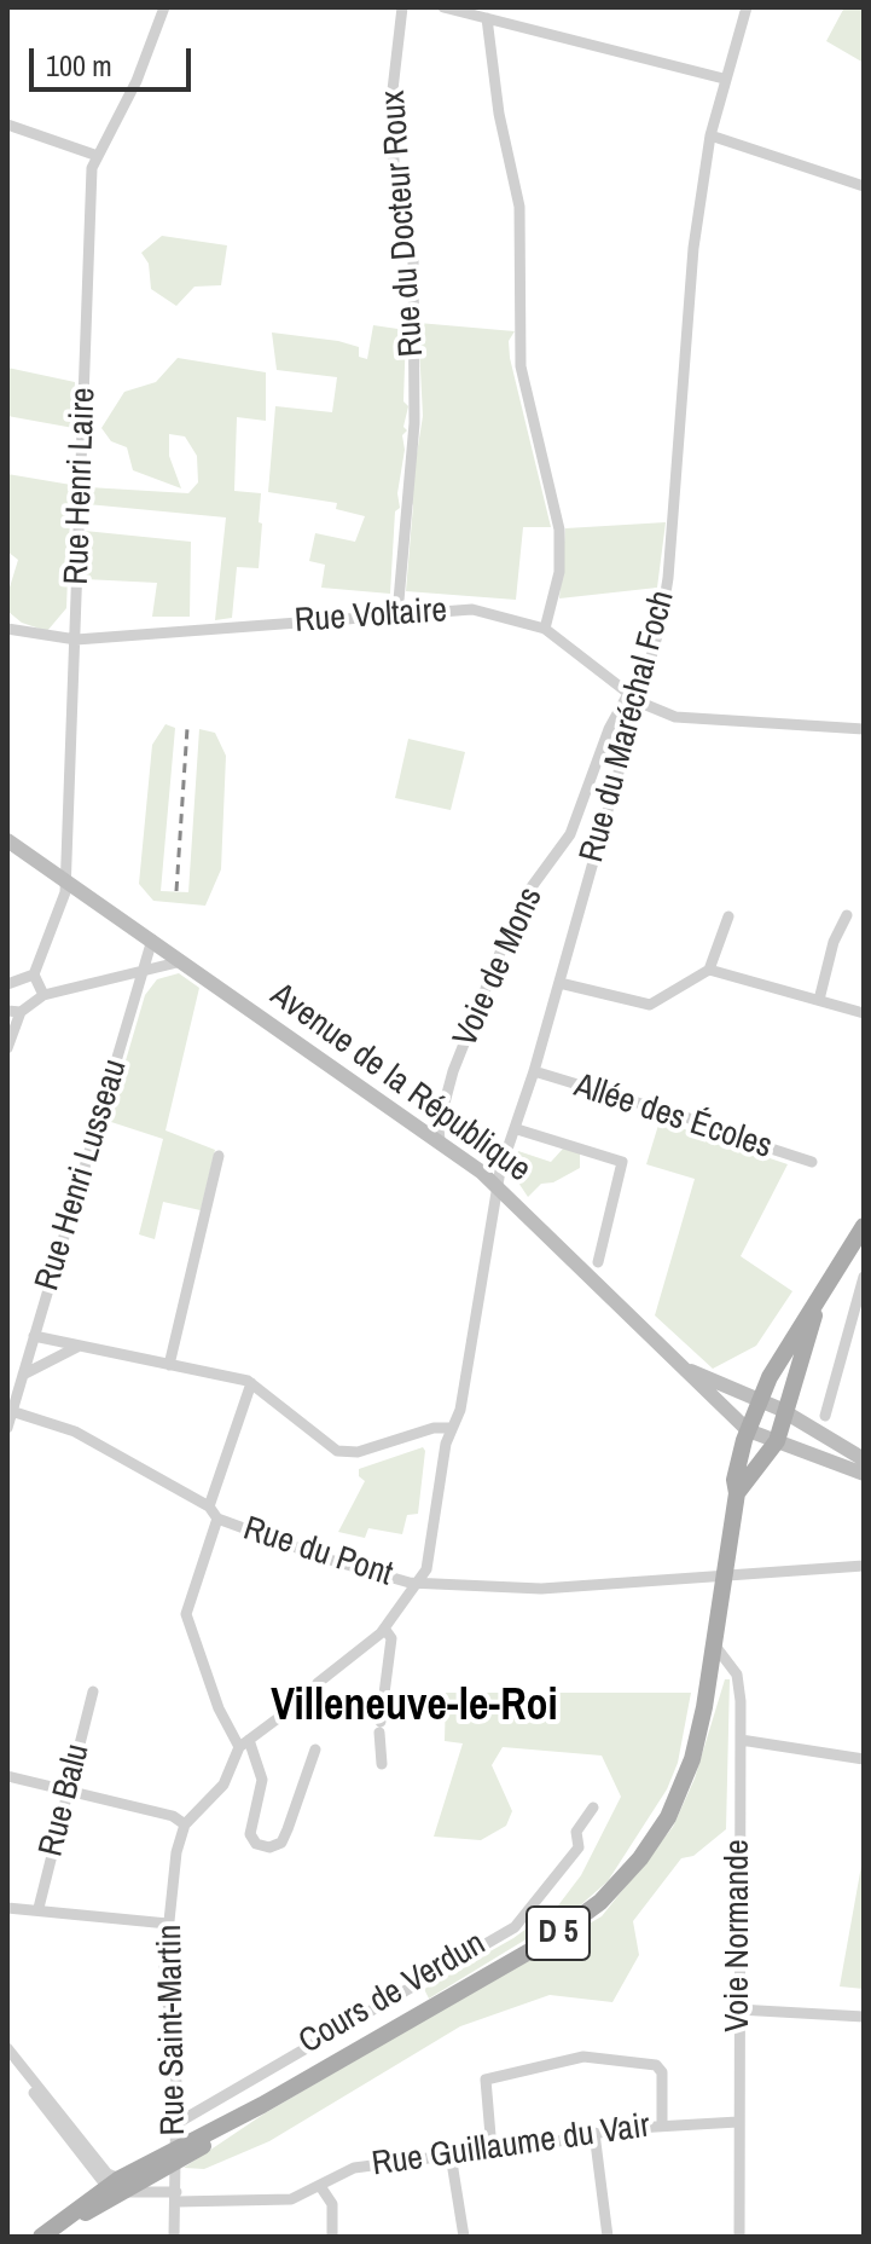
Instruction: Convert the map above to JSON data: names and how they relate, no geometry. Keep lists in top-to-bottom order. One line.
{"streets":{"main road":["Avenue de la République","D 5","Cours de Verdun"],"street":["Rue du Docteur Roux","Rue Henri Laire","Rue Voltaire","Rue du Maréchal Foch","Voie de Mons","Allée des Écoles","Rue Henri Lusseau","Rue du Pont","Rue Balu","Voie Normande","Rue Saint-Martin","Rue Guillaume du Vair"]},"crossings":[["Rue du Docteur Roux","Rue Voltaire"],["Rue Henri Laire","Rue Voltaire"],["Rue Henri Laire","Avenue de la République"],["Rue Voltaire","Rue du Maréchal Foch"],["Rue Voltaire","Voie de Mons"],["Rue du Maréchal Foch","Avenue de la République"],["Rue du Maréchal Foch","Allée des Écoles"],["Rue du Maréchal Foch","Rue du Pont"],["Voie de Mons","Avenue de la République"],["Avenue de la République","Rue Henri Lusseau"],["Avenue de la République","D 5"],["Rue du Pont","D 5"],["D 5","Voie Normande"],["D 5","Cours de Verdun"],["Voie Normande","Cours de Verdun"],["Voie Normande","Rue Guillaume du Vair"],["Cours de Verdun","Rue Saint-Martin"],["Cours de Verdun","Rue Guillaume du Vair"],["Rue Saint-Martin","Rue Guillaume du Vair"]],"districts":["Villeneuve-le-Roi"],"scale_bar":"100 m"}
